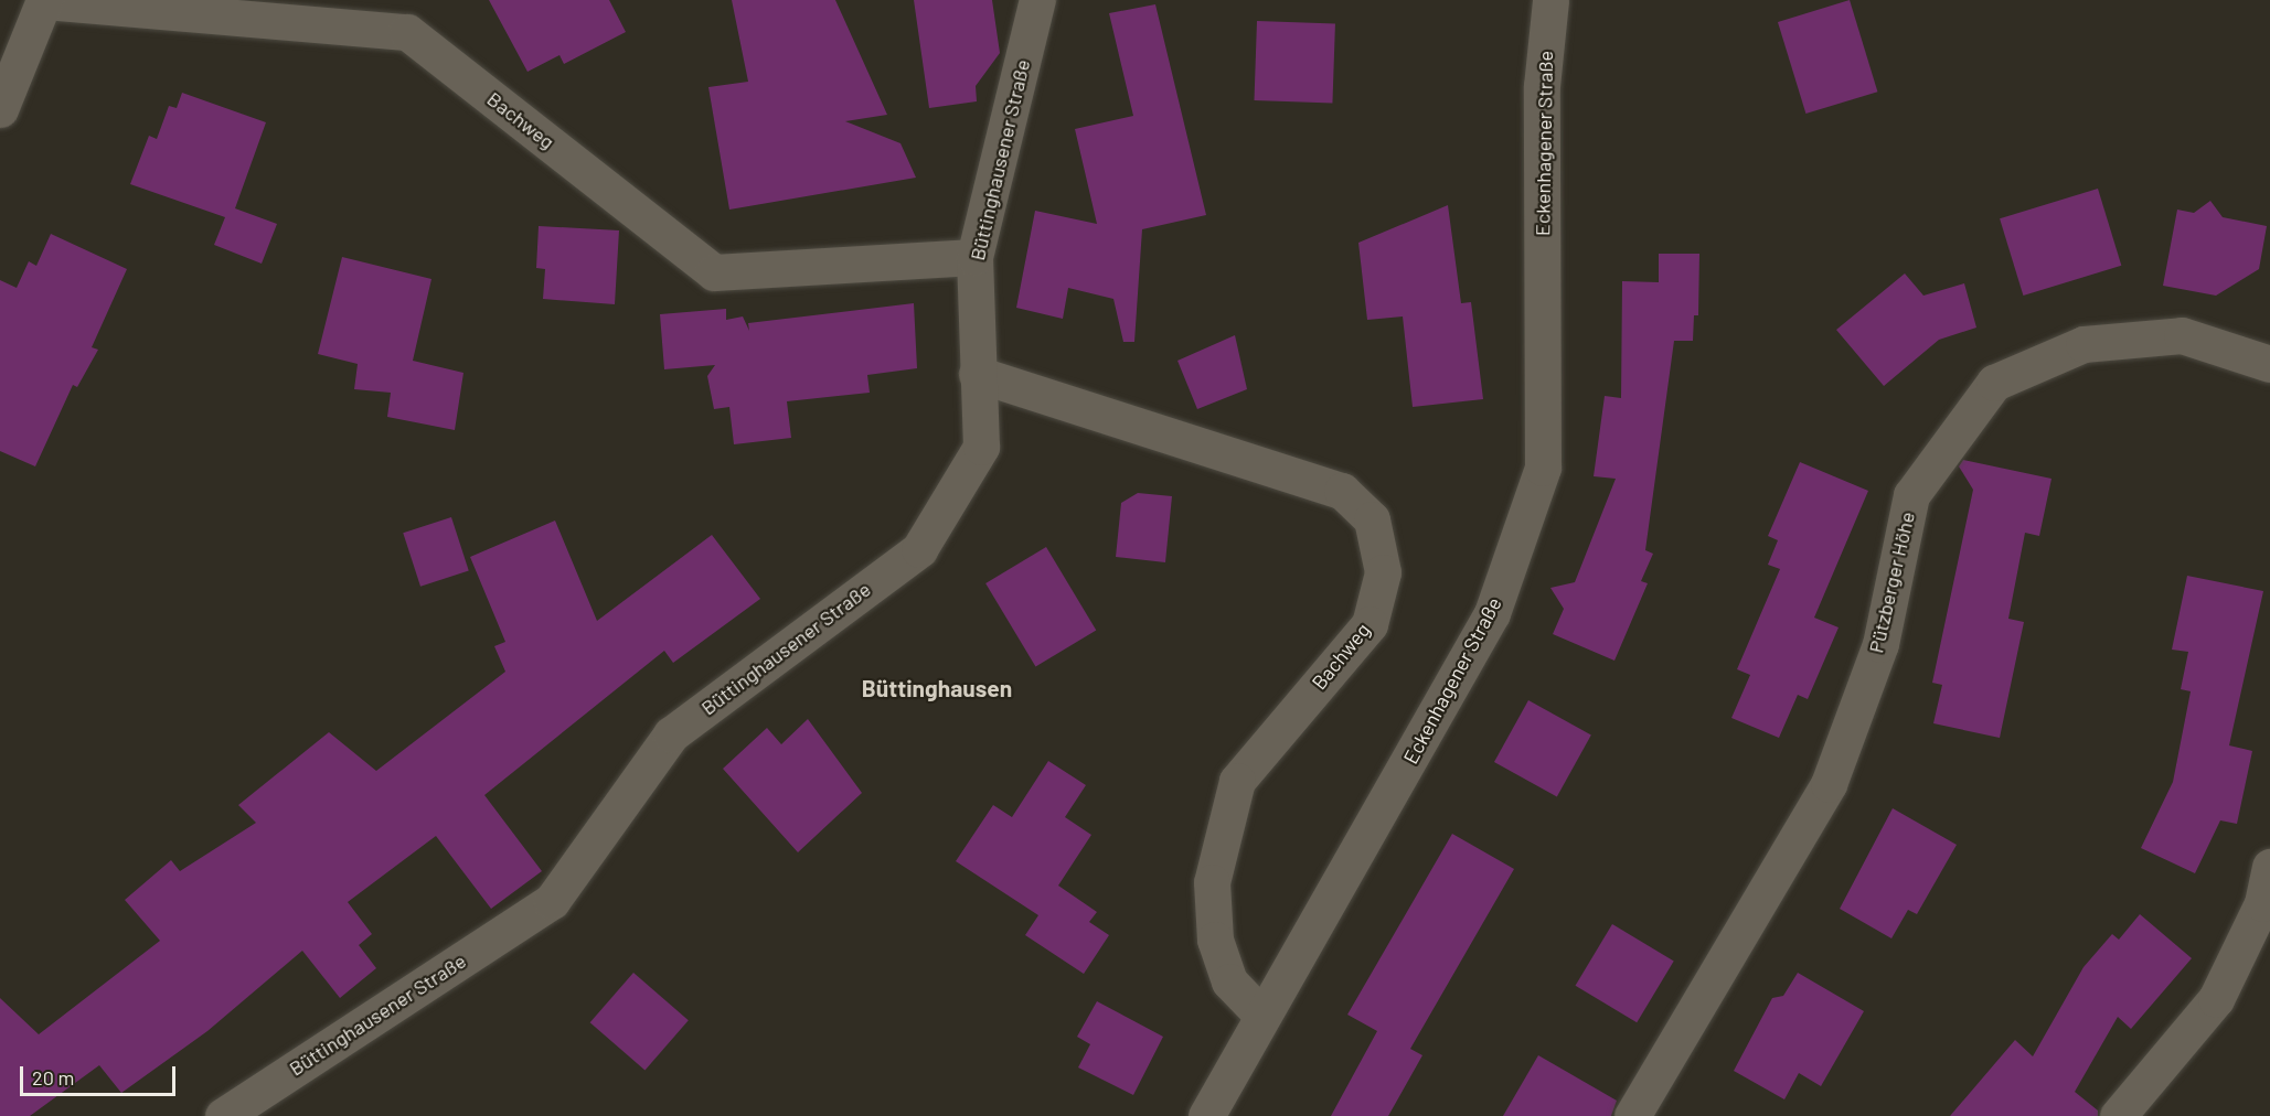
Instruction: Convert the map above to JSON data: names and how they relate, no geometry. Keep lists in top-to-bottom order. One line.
{"streets":{"street":["Bachweg","Eckenhagener Straße","Büttinghausener Straße","Pützberger Höhe"]},"crossings":[["Bachweg","Eckenhagener Straße"],["Bachweg","Büttinghausener Straße"]],"districts":["Büttinghausen"],"scale_bar":"20 m"}
